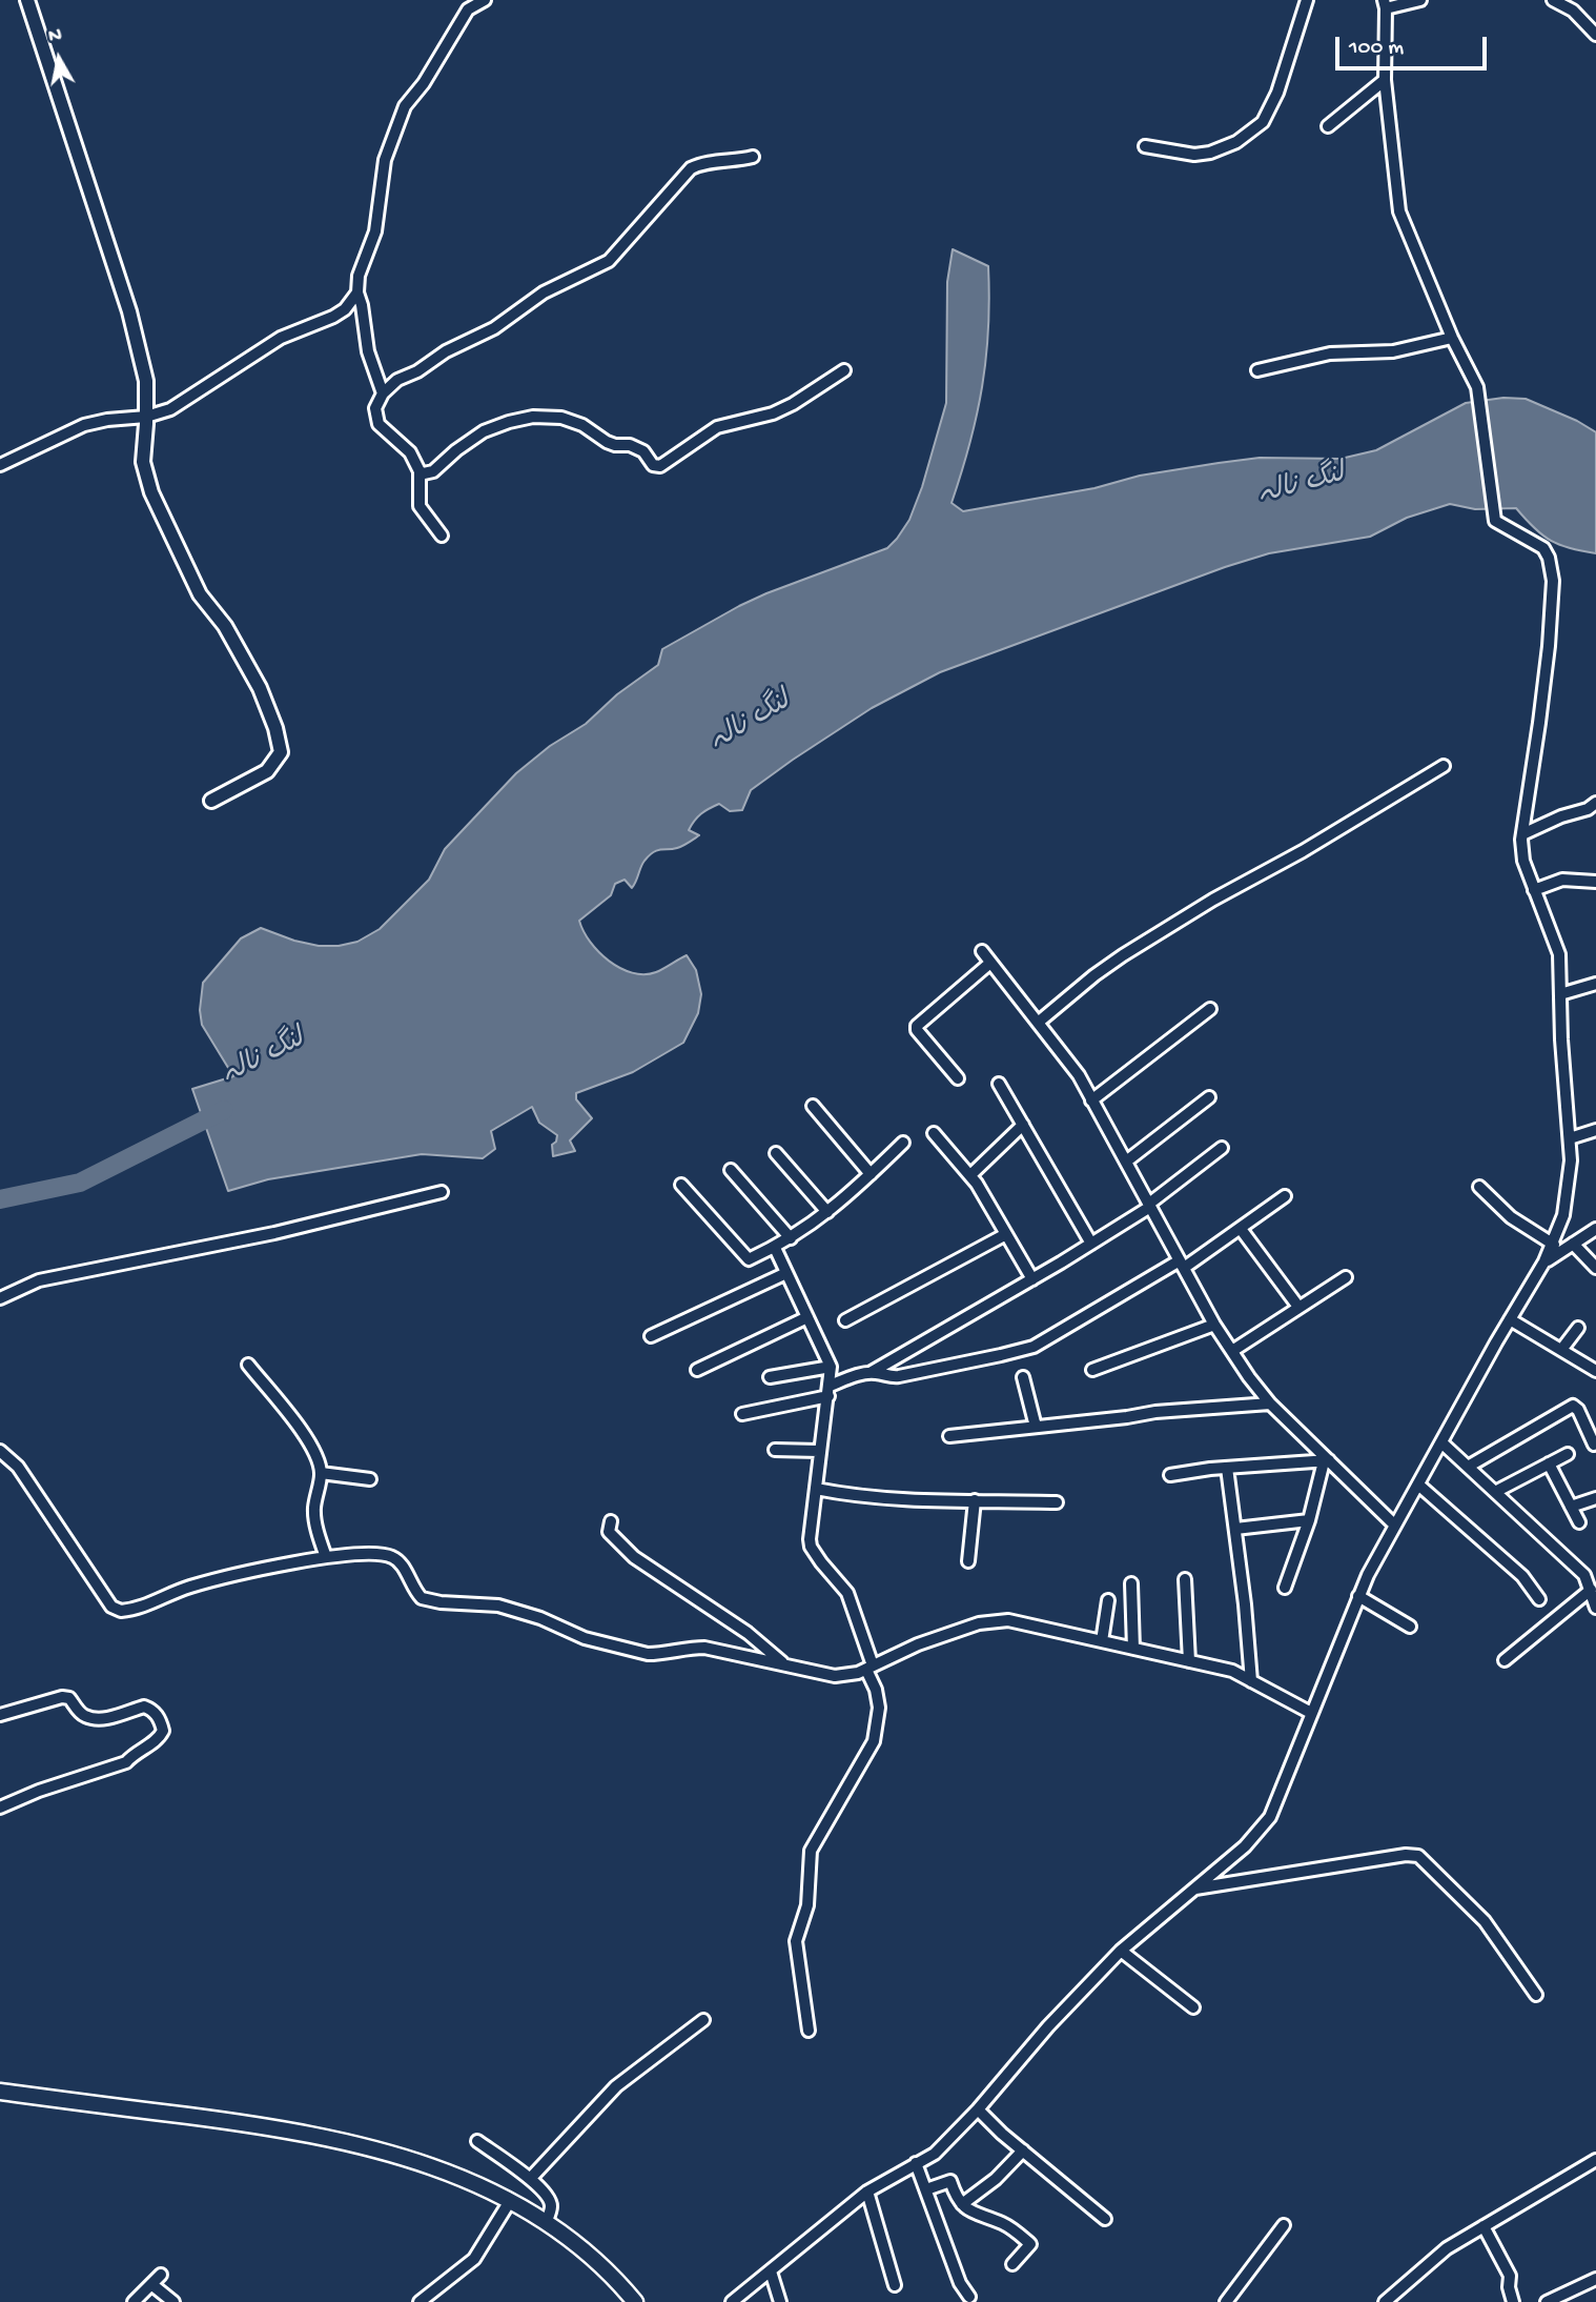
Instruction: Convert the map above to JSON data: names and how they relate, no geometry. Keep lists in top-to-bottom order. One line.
{"water":["لنگ نالہ"],"scale_bar":"100 m","north":"top"}
